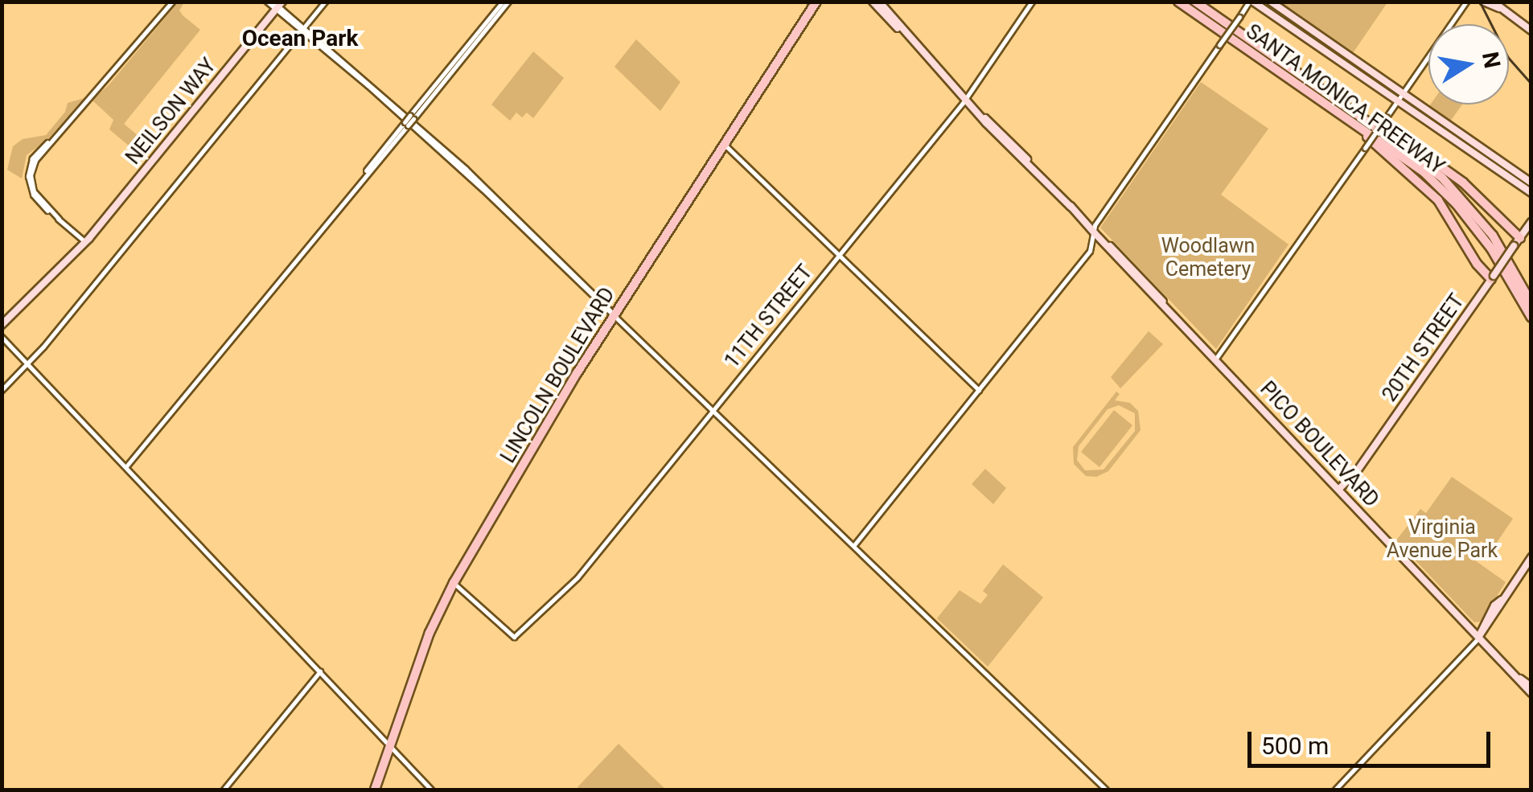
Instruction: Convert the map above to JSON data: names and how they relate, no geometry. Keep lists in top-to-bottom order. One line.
{"streets":{"highway":["SANTA MONICA FREEWAY","LINCOLN BOULEVARD"],"main road":["NEILSON WAY","20TH STREET","PICO BOULEVARD"],"street":["11TH STREET"]},"crossings":[["11TH STREET","LINCOLN BOULEVARD"],["11TH STREET","PICO BOULEVARD"],["20TH STREET","PICO BOULEVARD"]],"districts":["Ocean Park"],"parks":["Woodlawn Cemetery","Virginia Avenue Park"],"scale_bar":"500 m","north":"right"}
